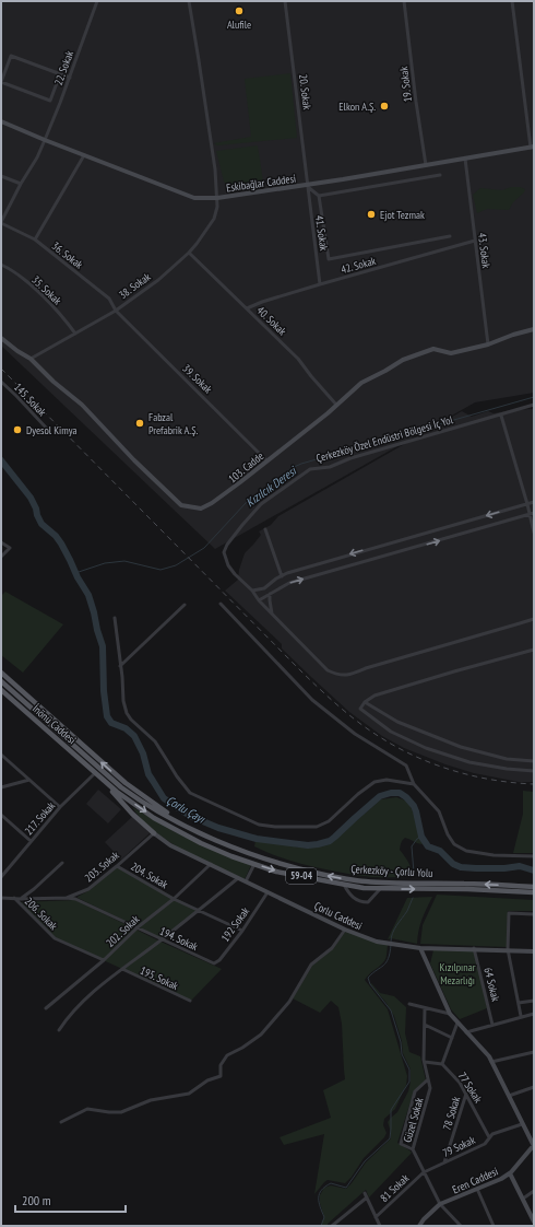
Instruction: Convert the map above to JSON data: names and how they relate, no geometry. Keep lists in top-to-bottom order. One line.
{"streets":{"main road":["İnönü Caddesi","Çerkezköy - Çorlu Yolu","59-04"],"street":["22. Sokak","19. Sokak","20. Sokak","Eskibağlar Caddesi","41. Sokak","43. Sokak","36. Sokak","42. Sokak","38. Sokak","35. Sokak","40. Sokak","39. Sokak","145. Sokak","Çerkezköy Özel Endüstri Bölgesi İç Yol","103. Cadde","217. Sokak","203. Sokak","204. Sokak","206. Sokak","Çorlu Caddesi","192 Sokak","202. Sokak","194. Sokak","195. Sokak","64 Sokak","77 Sokak","78 Sokak","Güzel Sokak","79 Sokak","Eren Caddesi","81 Sokak"]},"crossings":[["22. Sokak","Eskibağlar Caddesi"],["22. Sokak","36. Sokak"],["19. Sokak","Eskibağlar Caddesi"],["20. Sokak","Eskibağlar Caddesi"],["20. Sokak","41. Sokak"],["Eskibağlar Caddesi","41. Sokak"],["Eskibağlar Caddesi","43. Sokak"],["Eskibağlar Caddesi","38. Sokak"],["41. Sokak","42. Sokak"],["43. Sokak","42. Sokak"],["43. Sokak","103. Cadde"],["36. Sokak","38. Sokak"],["36. Sokak","39. Sokak"],["42. Sokak","40. Sokak"],["38. Sokak","35. Sokak"],["38. Sokak","40. Sokak"],["38. Sokak","39. Sokak"],["38. Sokak","103. Cadde"],["40. Sokak","103. Cadde"],["39. Sokak","103. Cadde"],["İnönü Caddesi","217. Sokak"],["İnönü Caddesi","59-04"],["217. Sokak","59-04"],["203. Sokak","204. Sokak"],["203. Sokak","206. Sokak"],["203. Sokak","Çorlu Caddesi"],["203. Sokak","194. Sokak"],["Çerkezköy - Çorlu Yolu","59-04"],["204. Sokak","192 Sokak"],["204. Sokak","202. Sokak"],["206. Sokak","202. Sokak"],["Çorlu Caddesi","192 Sokak"],["Çorlu Caddesi","202. Sokak"],["Çorlu Caddesi","64 Sokak"],["192 Sokak","194. Sokak"],["202. Sokak","194. Sokak"],["77 Sokak","78 Sokak"],["77 Sokak","79 Sokak"],["78 Sokak","79 Sokak"],["Güzel Sokak","79 Sokak"],["Güzel Sokak","Eren Caddesi"],["Güzel Sokak","81 Sokak"],["79 Sokak","81 Sokak"]],"water":["Kızılcık Deresi","Çorlu Çayı"],"parks":["Kızılpınar Mezarlığı"],"places":["Alufile","Elkon A.Ş.","Ejot Tezmak","Fabzal Prefabrik A.Ş.","Dyesol Kimya"],"scale_bar":"200 m"}
